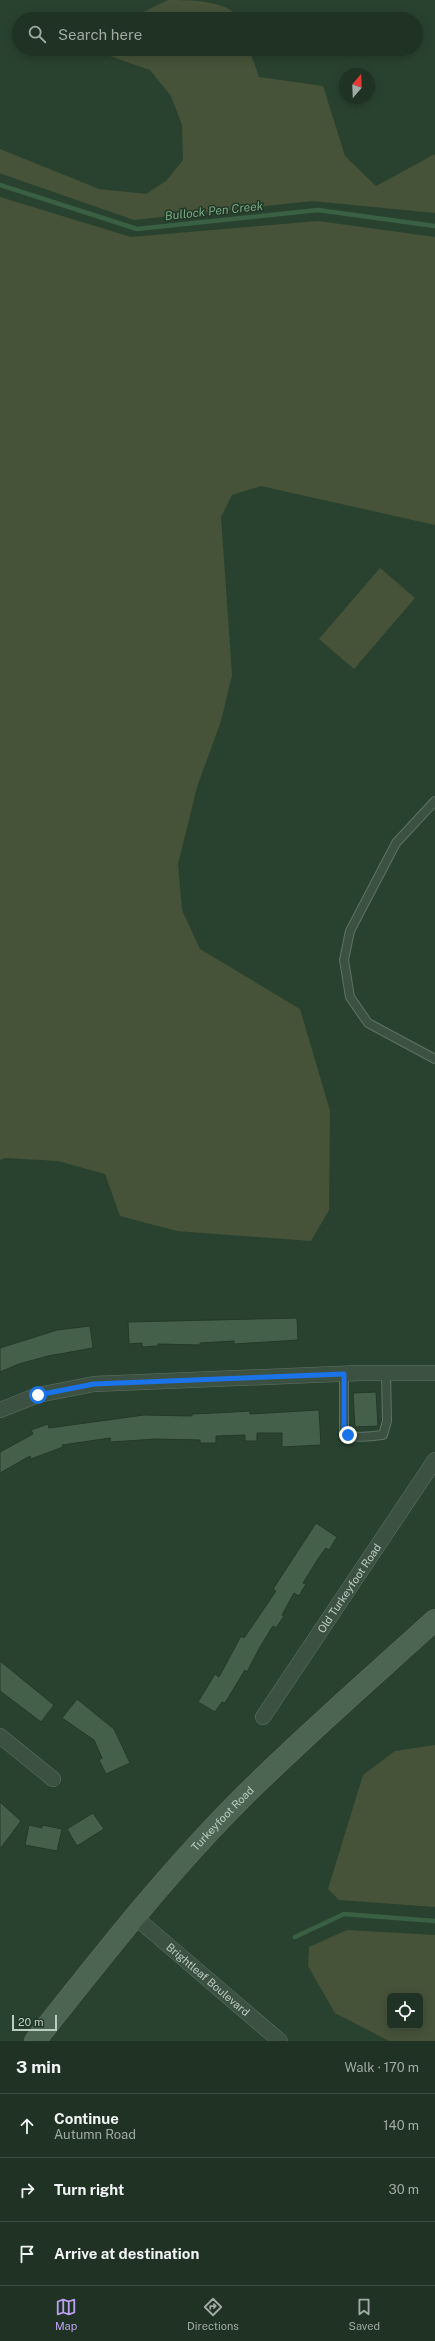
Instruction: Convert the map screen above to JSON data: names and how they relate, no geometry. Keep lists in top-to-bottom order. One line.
{"streets":{"main road":["Turkeyfoot Road"],"street":["Old Turkeyfoot Road","Brightleaf Boulevard"]},"crossings":[["Turkeyfoot Road","Brightleaf Boulevard"]],"water":["Bullock Pen Creek"],"scale_bar":"20 m","north":"top","page":{"search":"Search here","scale":"20 m","heading":["3 min","Walk · 170 m"],"list":[["Continue","Autumn Road","140 m"],["Turn right","30 m"],"Arrive at destination"],"nav":["Map","Directions","Saved"]}}
